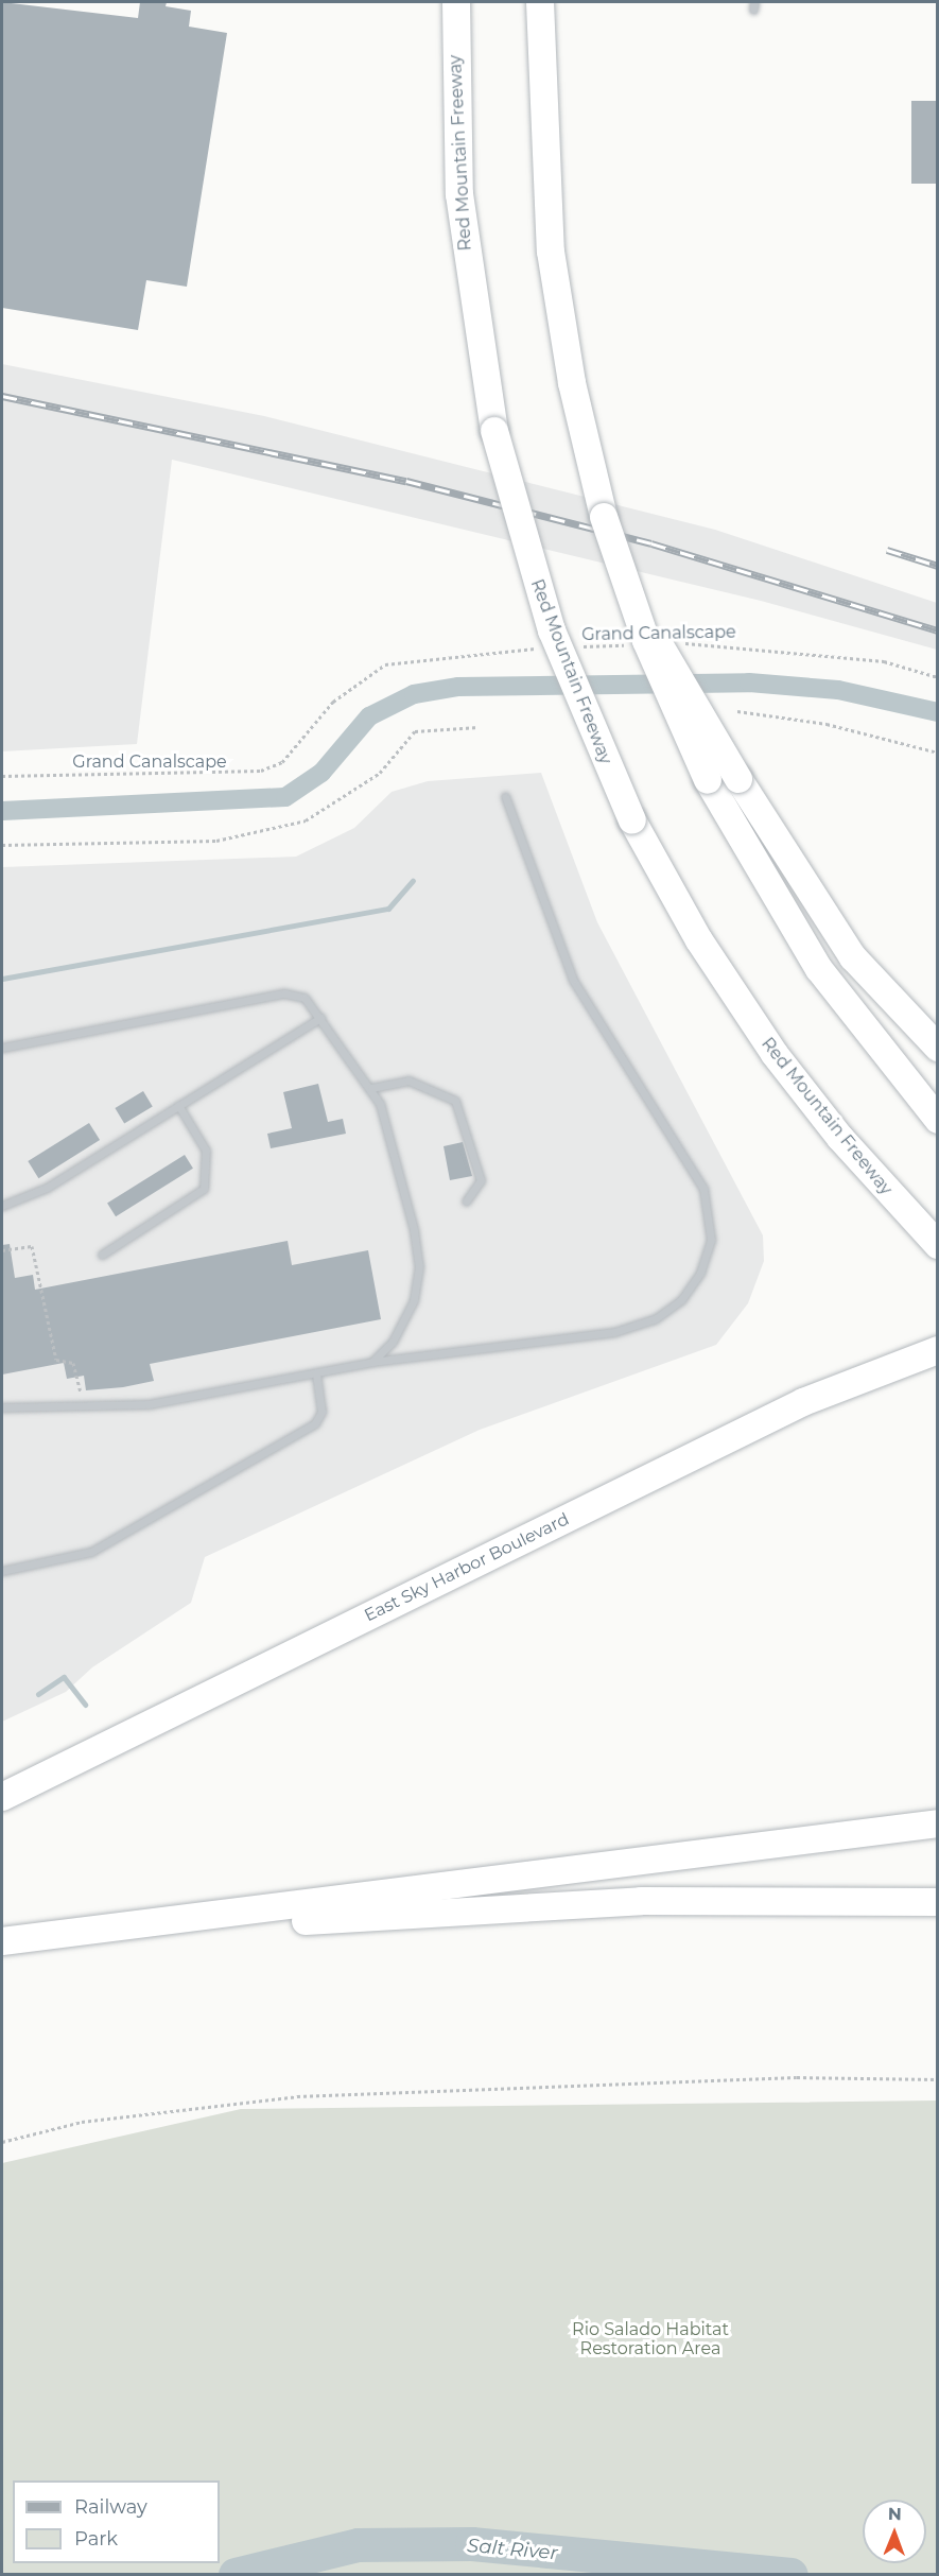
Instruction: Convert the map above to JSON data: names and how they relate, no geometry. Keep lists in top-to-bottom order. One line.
{"streets":{"highway":["Red Mountain Freeway","East Sky Harbor Boulevard"],"path":["Grand Canalscape"]},"water":["Salt River"],"parks":["Rio Salado Habitat Restoration Area"],"legend":["Railway","Park"],"north":"top"}
